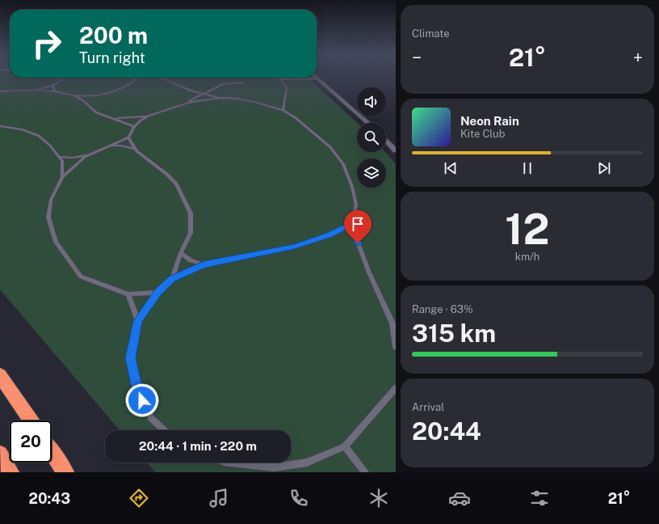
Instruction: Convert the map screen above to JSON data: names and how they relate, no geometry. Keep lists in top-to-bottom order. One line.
{"page":{"tile":["Climate",["12","km/h"],["Range · 63%","315 km"],["Arrival","20:44"]],"turn":["200 m","Turn right"],"heat":["−","21°","+"],"song":["Neon Rain","Kite Club"],"limit":"20","trip":"20:44 · 1 min · 220 m","tabs":["20:43","21°"]}}
